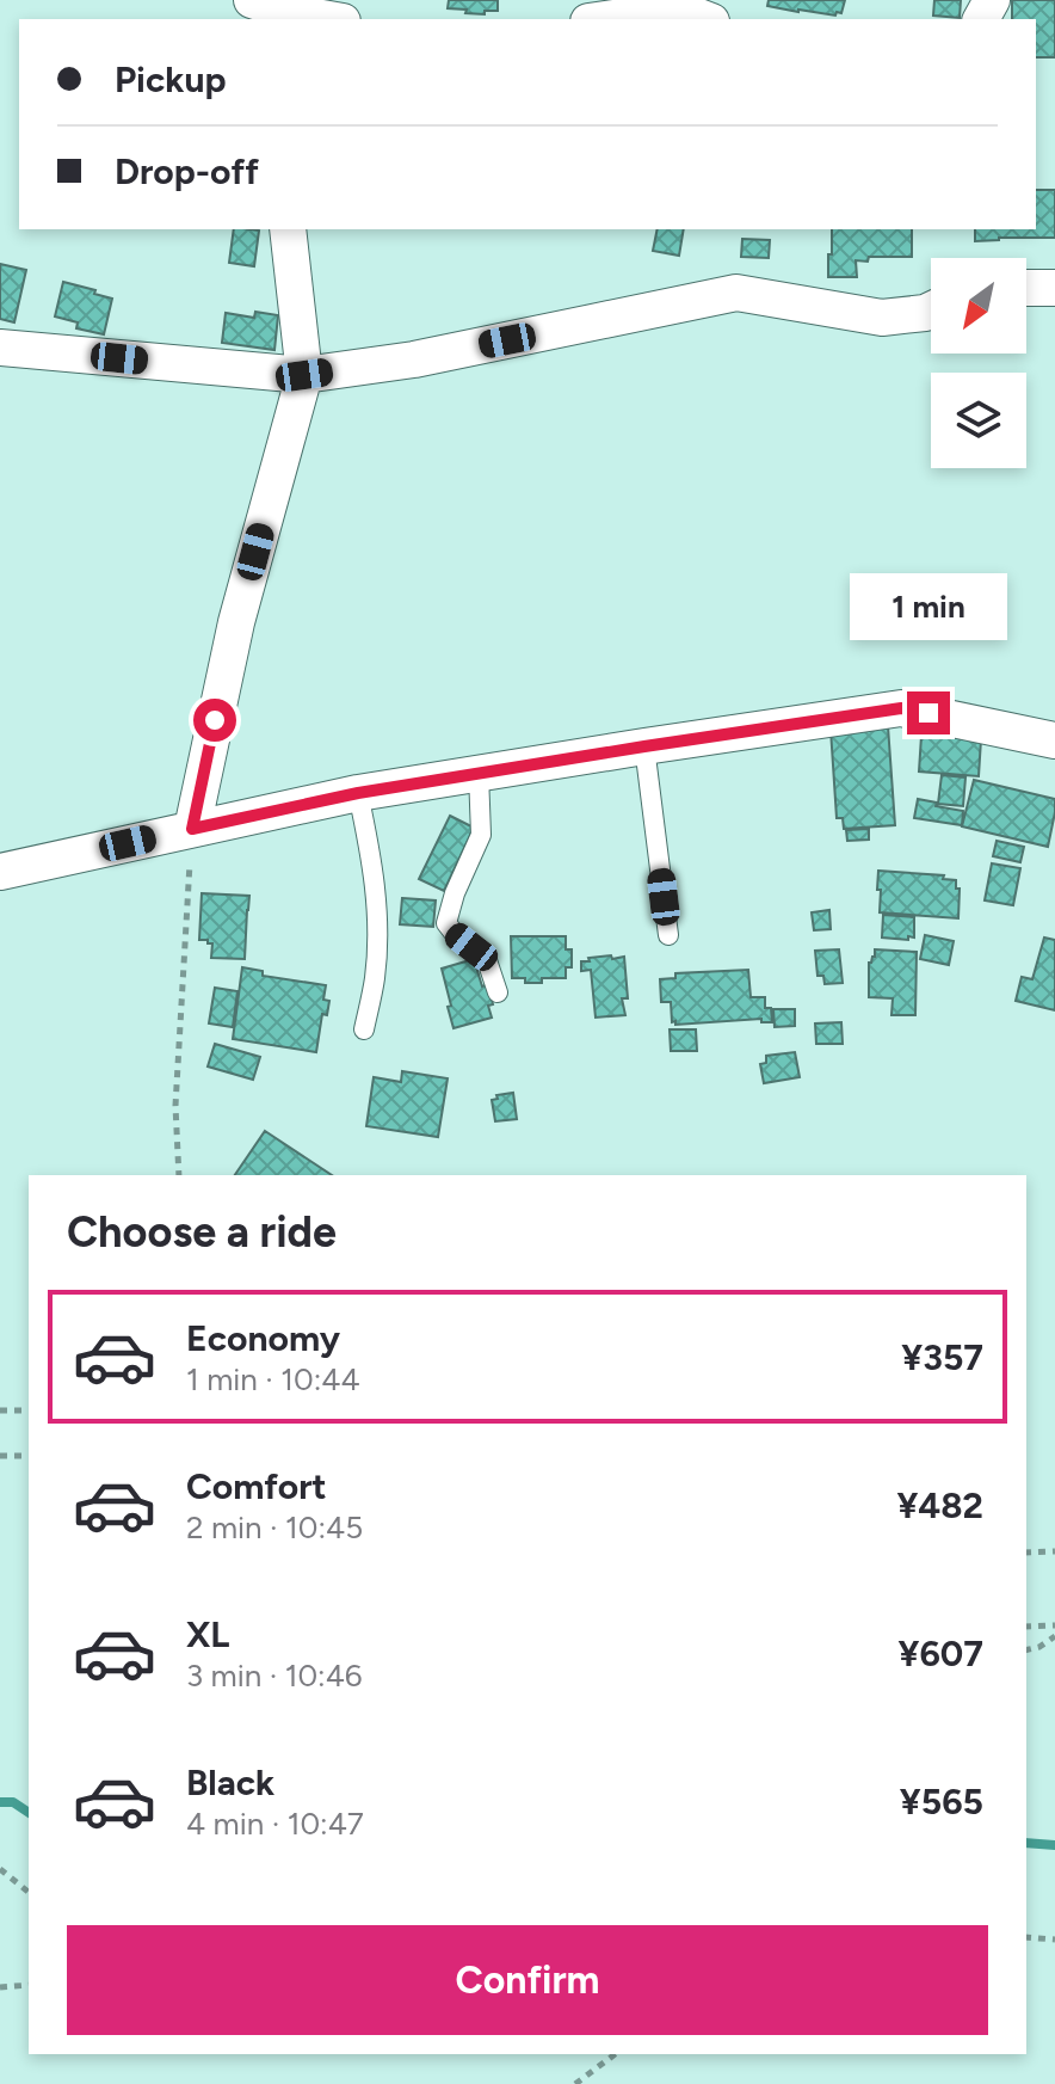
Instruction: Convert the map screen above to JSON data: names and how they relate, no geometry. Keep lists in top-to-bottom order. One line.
{"north":"bottom left","page":{"banner":["Pickup","Drop-off"],"bubble":"1 min","heading":"Choose a ride","list":[{"name":"Economy","note":"1 min · 10:44","value":"¥357"},{"name":"Comfort","note":"2 min · 10:45","value":"¥482"},{"name":"XL","note":"3 min · 10:46","value":"¥607"},{"name":"Black","note":"4 min · 10:47","value":"¥565"}],"buttons":"Confirm"}}
